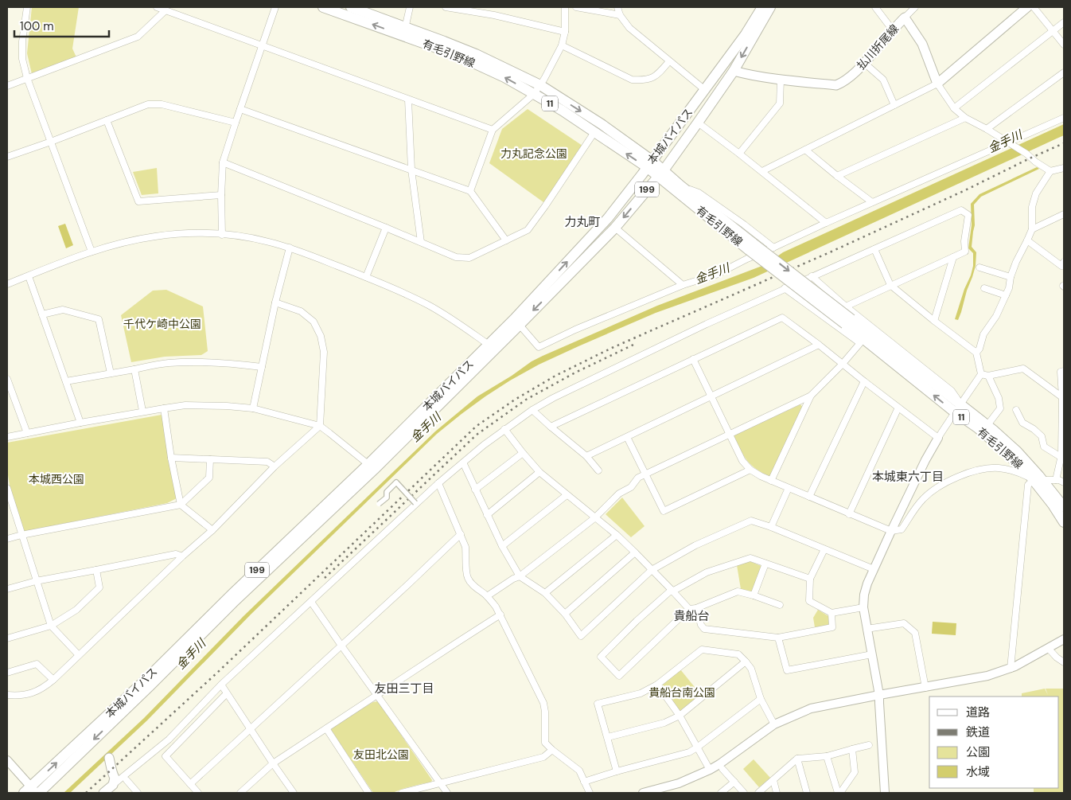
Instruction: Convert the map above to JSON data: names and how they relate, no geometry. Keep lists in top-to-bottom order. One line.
{"streets":{"main road":["払川折尾線","有毛引野線","11","本城バイパス","199"]},"crossings":[["払川折尾線","本城バイパス"],["有毛引野線","本城バイパス"]],"districts":["力丸町","本城東六丁目","貴船台","友田三丁目"],"water":["金手川"],"parks":["力丸記念公園","千代ケ崎中公園","本城西公園","貴船台南公園","友田北公園"],"legend":["道路","鉄道","公園","水域"],"scale_bar":"100 m"}
